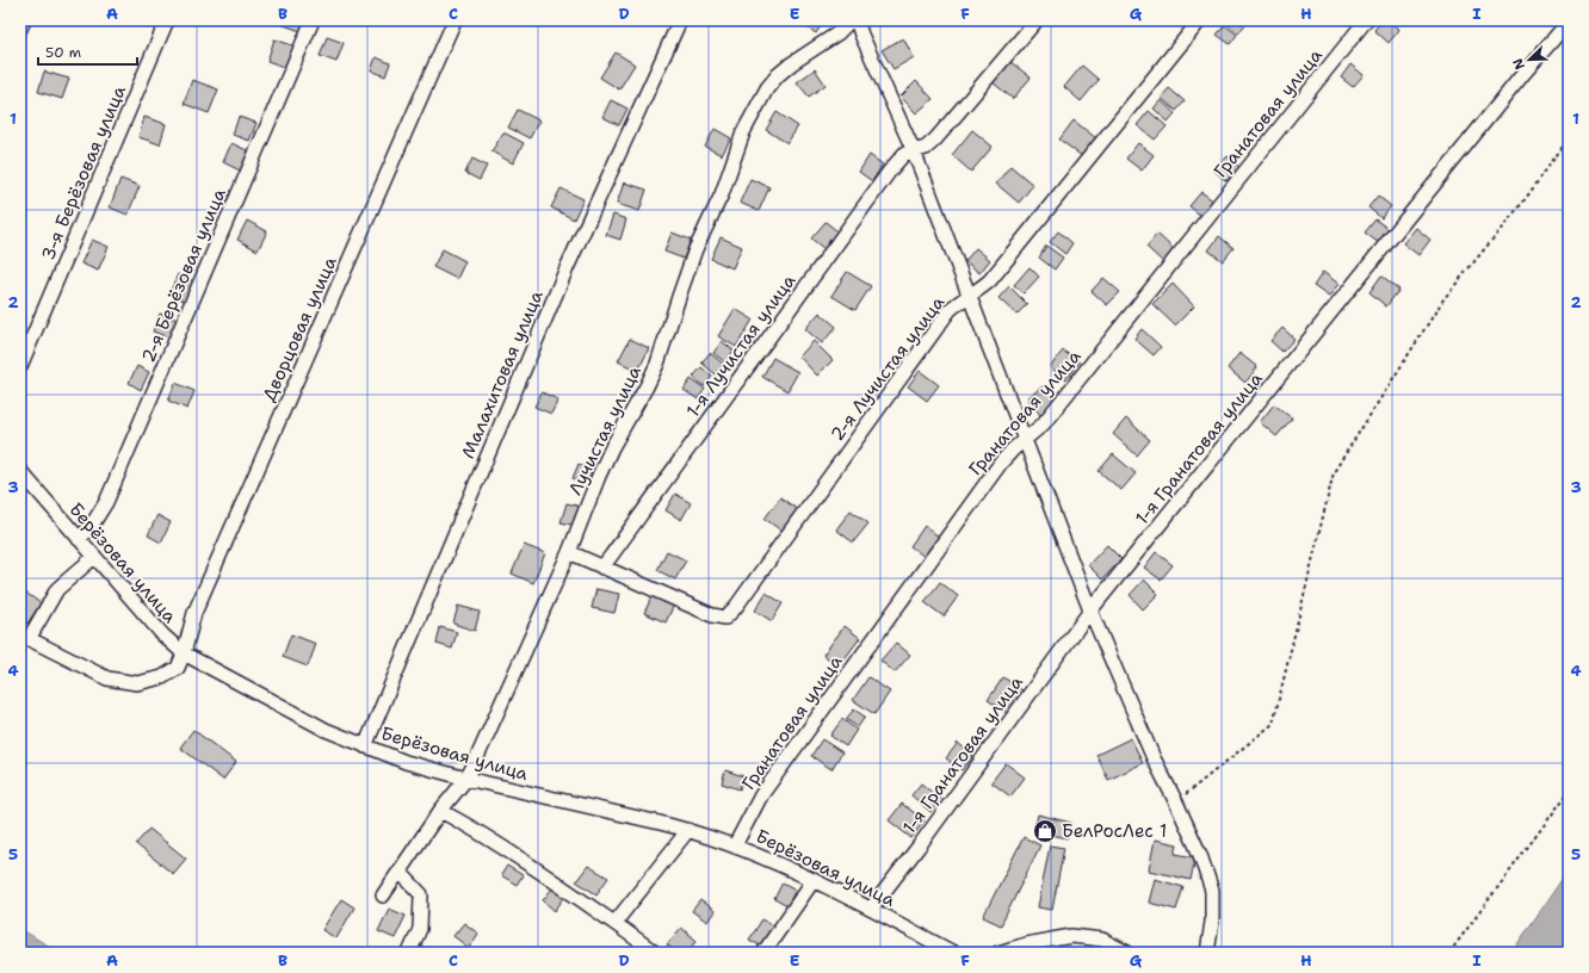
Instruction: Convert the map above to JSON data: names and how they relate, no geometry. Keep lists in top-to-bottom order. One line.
{"streets":{"street":["Гранатовая улица","3-я Берёзовая улица","2-я Берёзовая улица","Дворцовая улица","1-я Лучистая улица","2-я Лучистая улица","Малахитовая улица","Лучистая улица","1-я Гранатовая улица","Берёзовая улица"]},"crossings":[["Гранатовая улица","Берёзовая улица"],["2-я Берёзовая улица","Берёзовая улица"],["Дворцовая улица","Берёзовая улица"],["1-я Лучистая улица","2-я Лучистая улица"],["Малахитовая улица","Берёзовая улица"],["Лучистая улица","Берёзовая улица"],["1-я Гранатовая улица","Берёзовая улица"]],"places":{"shop":["БелРосЛес 1"]},"scale_bar":"50 m","north":"bottom left","grid":{"columns":["A","B","C","D","E","F","G","H","I"],"rows":["1","2","3","4","5"]}}
